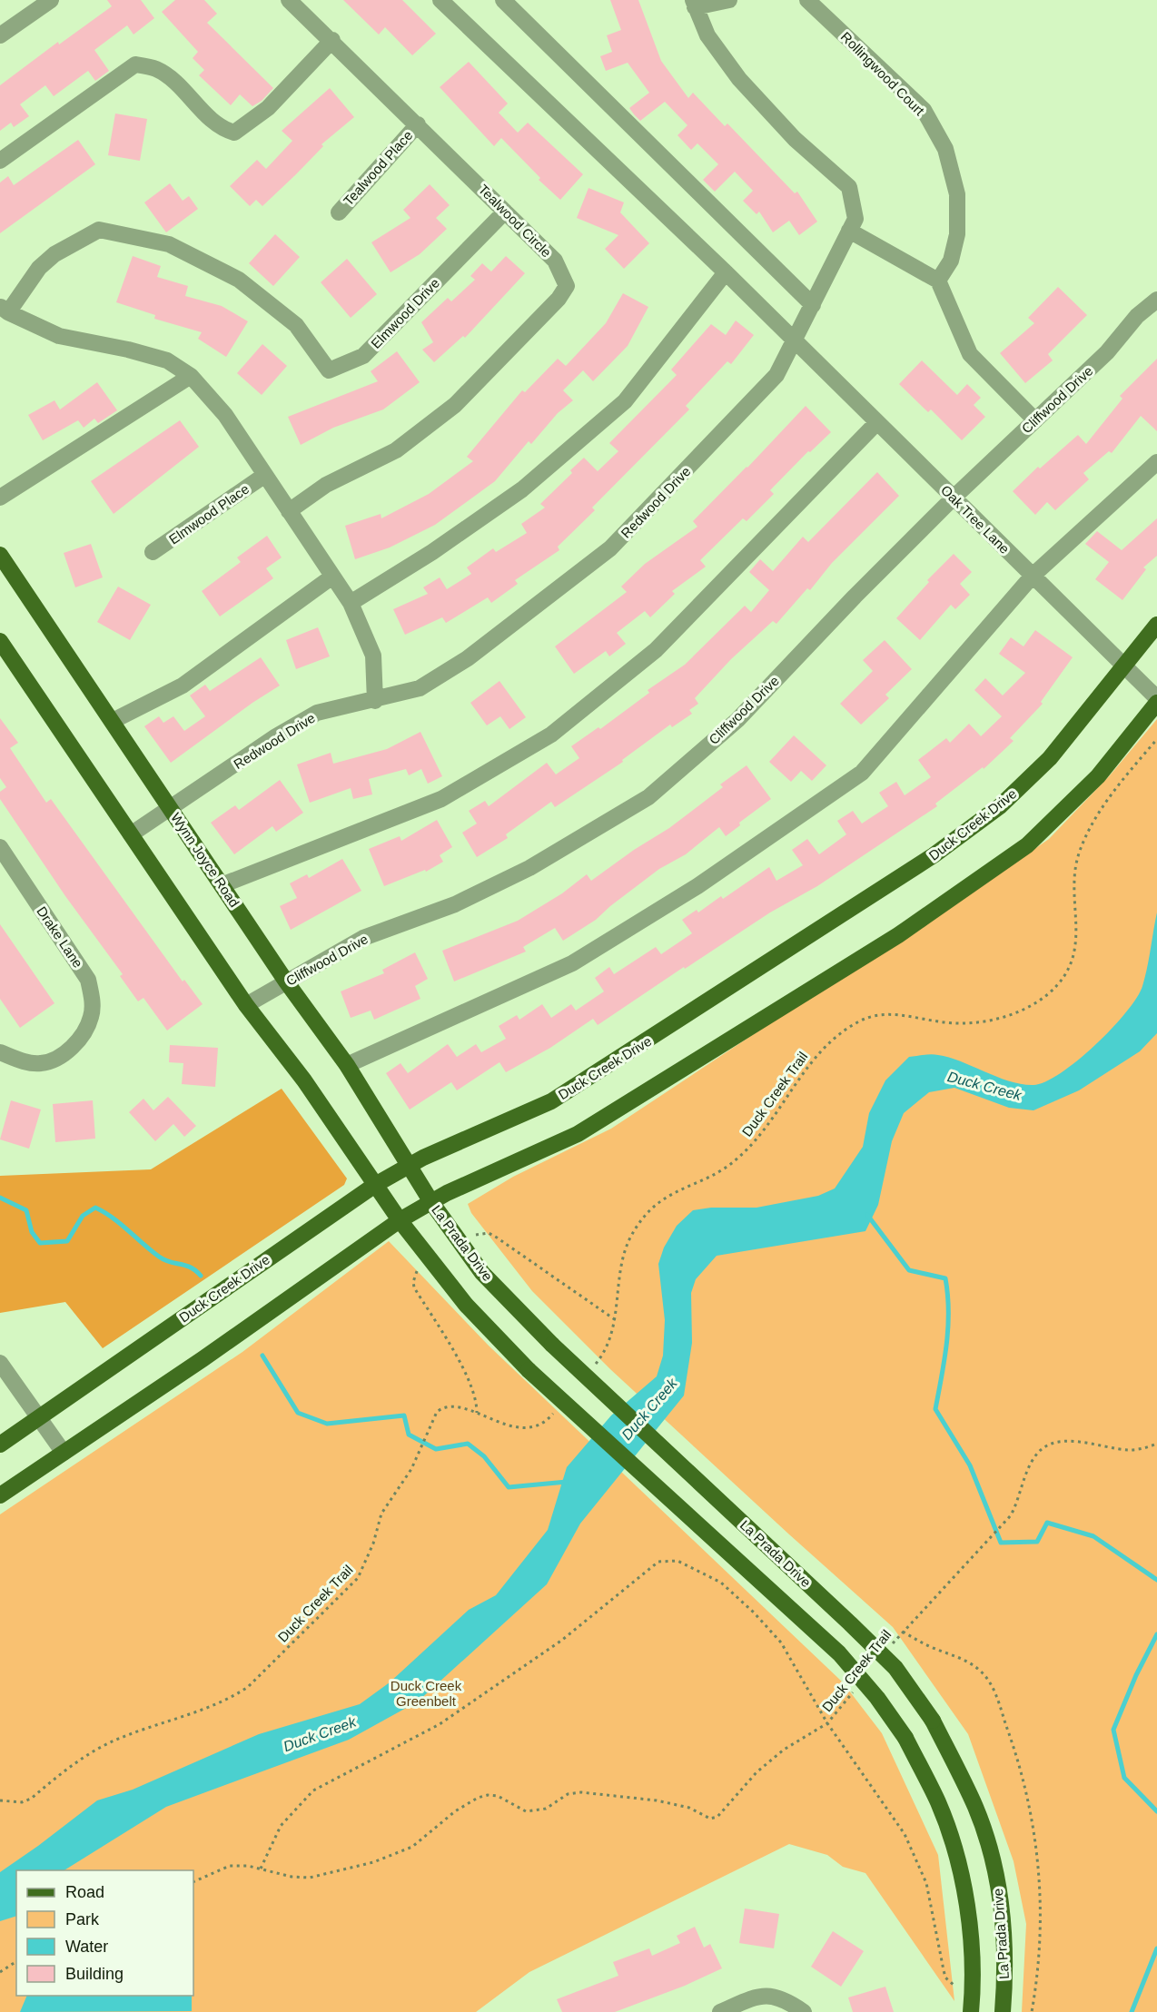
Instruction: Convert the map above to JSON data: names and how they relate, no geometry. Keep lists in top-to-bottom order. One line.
{"streets":{"main road":["Duck Creek Drive","Wynn Joyce Road","La Prada Drive"],"street":["Rollingwood Court","Tealwood Place","Tealwood Circle","Elmwood Drive","Cliffwood Drive","Redwood Drive","Elmwood Place","Oak Tree Lane","Drake Lane"],"path":["Duck Creek Trail"]},"crossings":[["Tealwood Place","Tealwood Circle"],["Tealwood Circle","Elmwood Drive"],["Elmwood Drive","Redwood Drive"],["Elmwood Drive","Elmwood Place"],["Cliffwood Drive","Oak Tree Lane"],["Cliffwood Drive","Wynn Joyce Road"],["Redwood Drive","Oak Tree Lane"],["Redwood Drive","Wynn Joyce Road"],["Oak Tree Lane","Duck Creek Drive"],["Duck Creek Drive","Wynn Joyce Road"],["Duck Creek Drive","La Prada Drive"],["Wynn Joyce Road","La Prada Drive"]],"water":["Duck Creek"],"parks":["Duck Creek Greenbelt"],"legend":["Road","Park","Water","Building"]}
